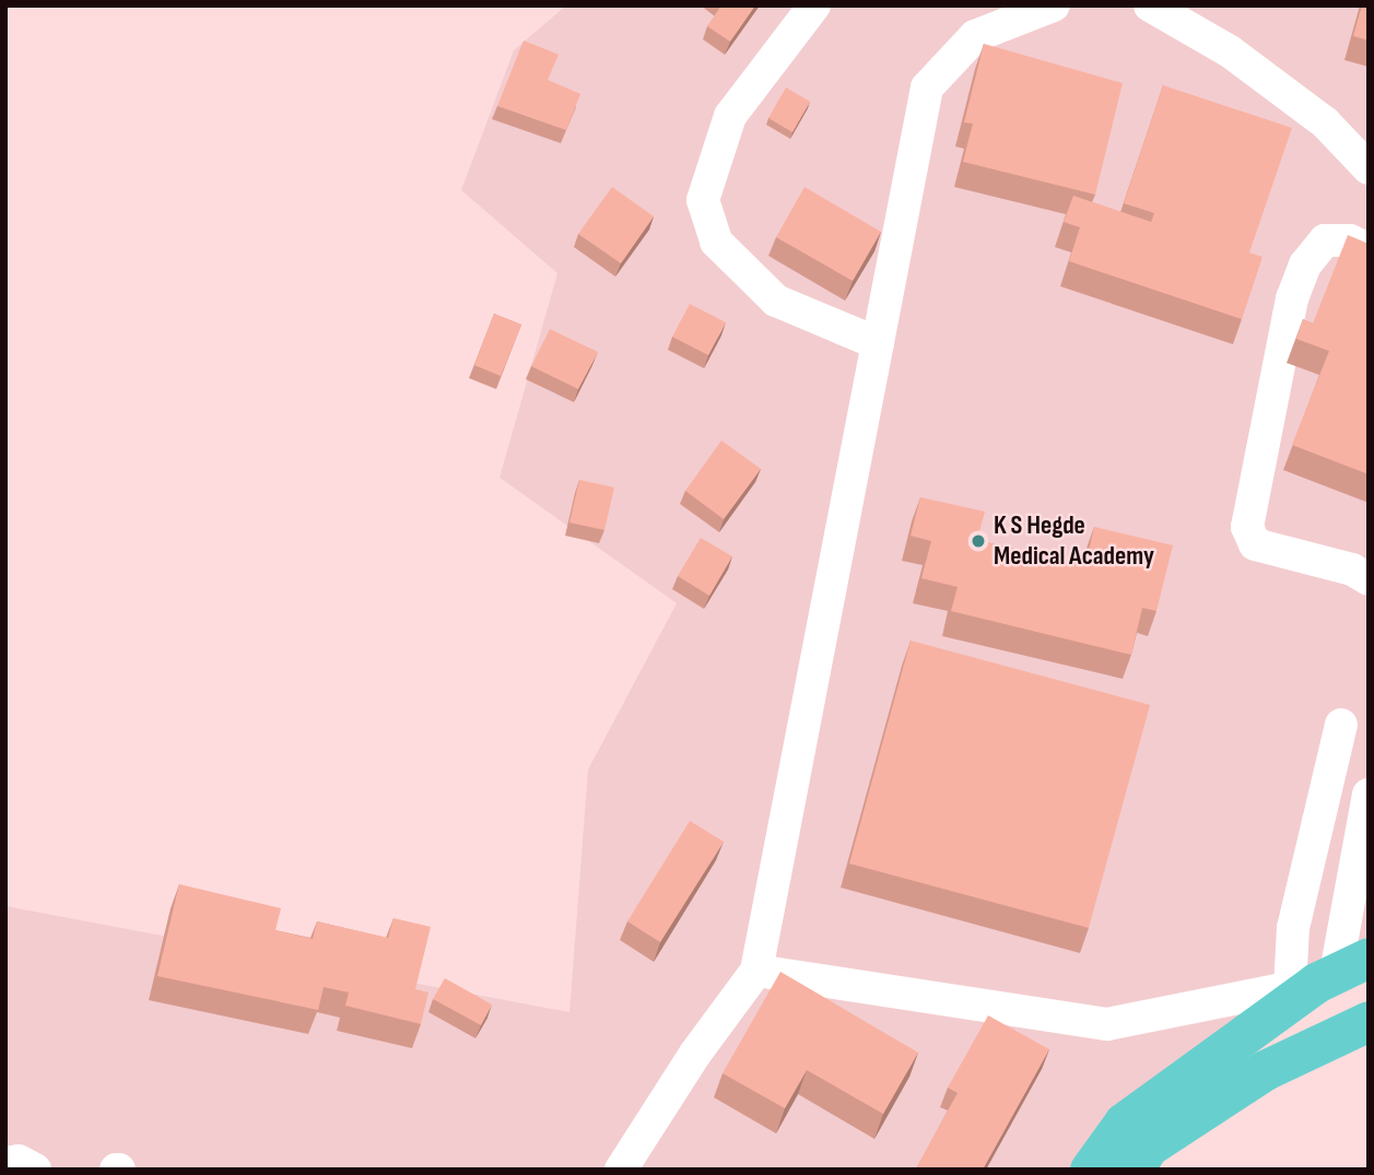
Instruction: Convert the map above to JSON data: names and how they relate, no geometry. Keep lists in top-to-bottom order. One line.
{"places":["K S Hegde Medical Academy"]}
